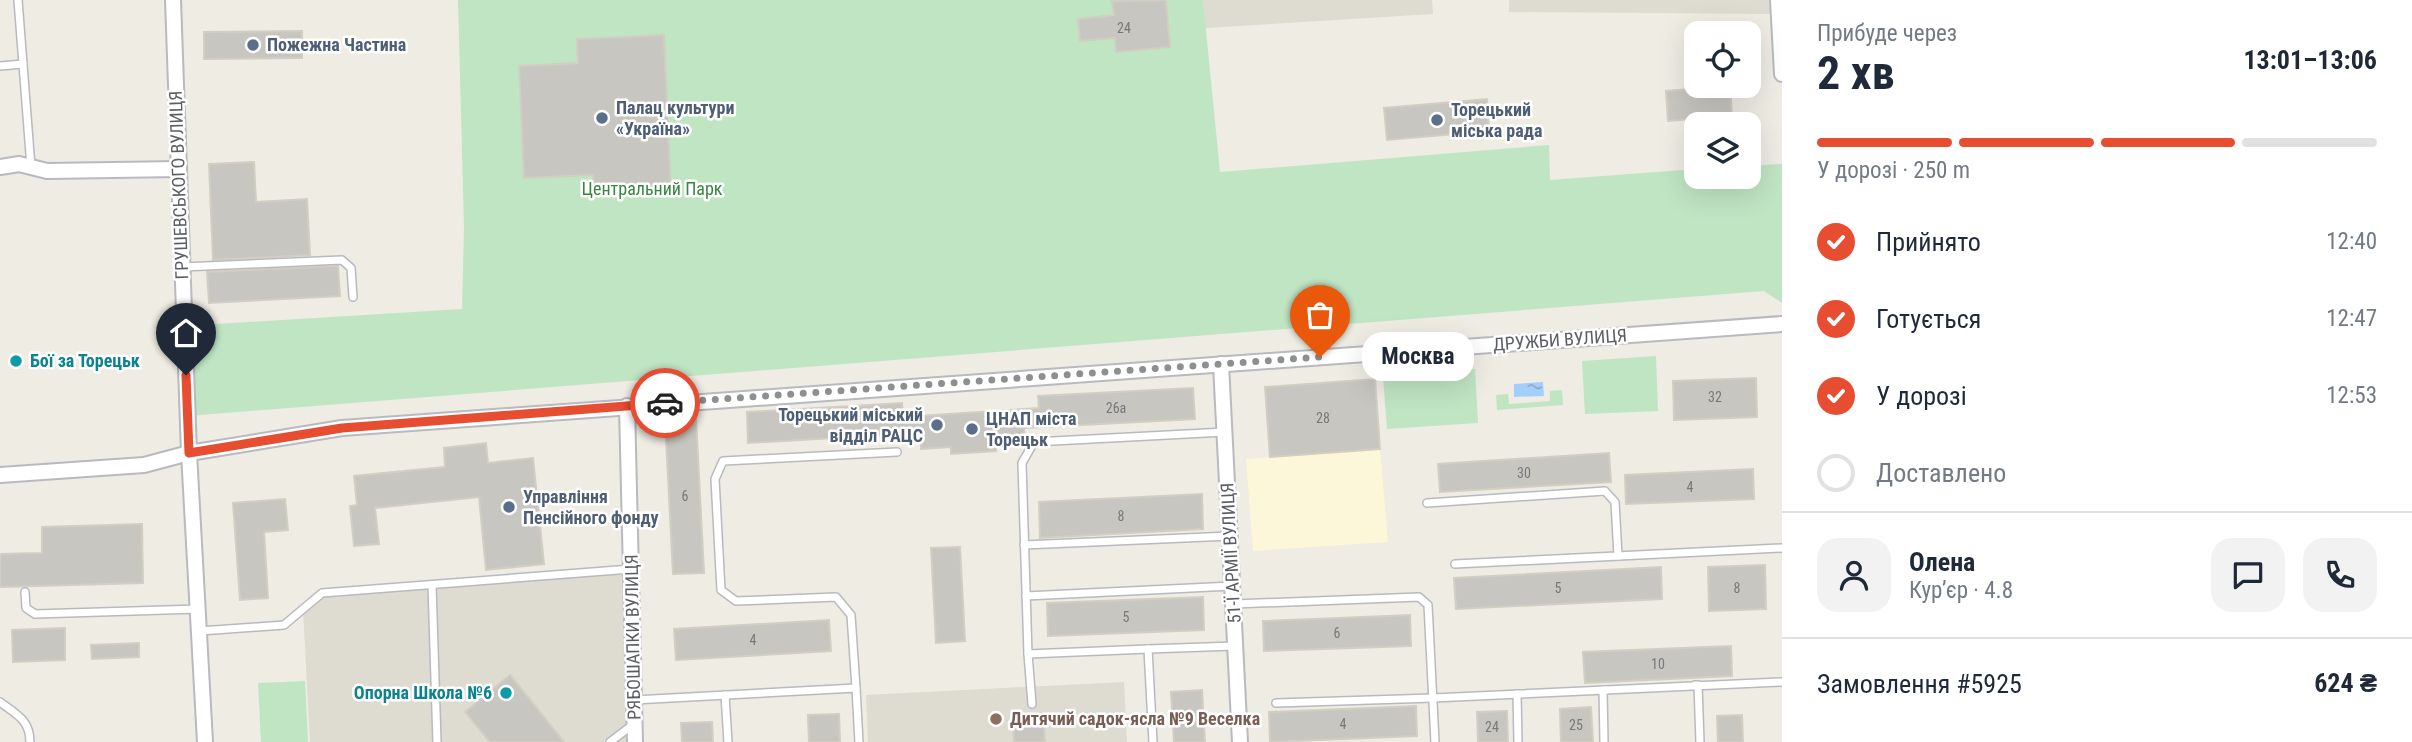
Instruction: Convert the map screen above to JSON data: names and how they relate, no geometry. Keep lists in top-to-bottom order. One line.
{"streets":{"street":["ГРУШЕВСЬКОГО ВУЛИЦЯ","ДРУЖБИ ВУЛИЦЯ","51-Ї АРМІЇ ВУЛИЦЯ","РЯБОШАПКИ ВУЛИЦЯ"]},"crossings":[["ГРУШЕВСЬКОГО ВУЛИЦЯ","ДРУЖБИ ВУЛИЦЯ"],["ДРУЖБИ ВУЛИЦЯ","51-Ї АРМІЇ ВУЛИЦЯ"],["ДРУЖБИ ВУЛИЦЯ","РЯБОШАПКИ ВУЛИЦЯ"]],"parks":["Центральний Парк"],"places":["Пожежна Частина","Палац культури «Україна»","Торецький міська рада","Москва","Бої за Торецьк","Торецький міський відділ РАЦС","ЦНАП міста Торецьк","Управління Пенсійного фонду","Опорна Школа №6","Дитячий садок-ясла №9 Веселка"],"house_numbers":["24","32","26а","28","30","4","6","8","5","8","5","6","4","10","4","25","24"],"page":{"heading":["2 хв","Прибуде через","13:01–13:06"],"panel":["Олена","Кур’єр · 4.8","Замовлення #5925","624 ₴"],"bar":"У дорозі · 250 m","list":[["Прийнято","12:40"],["Готується","12:47"],["У дорозі","12:53"],"Доставлено"],"bubble":"Москва"}}
